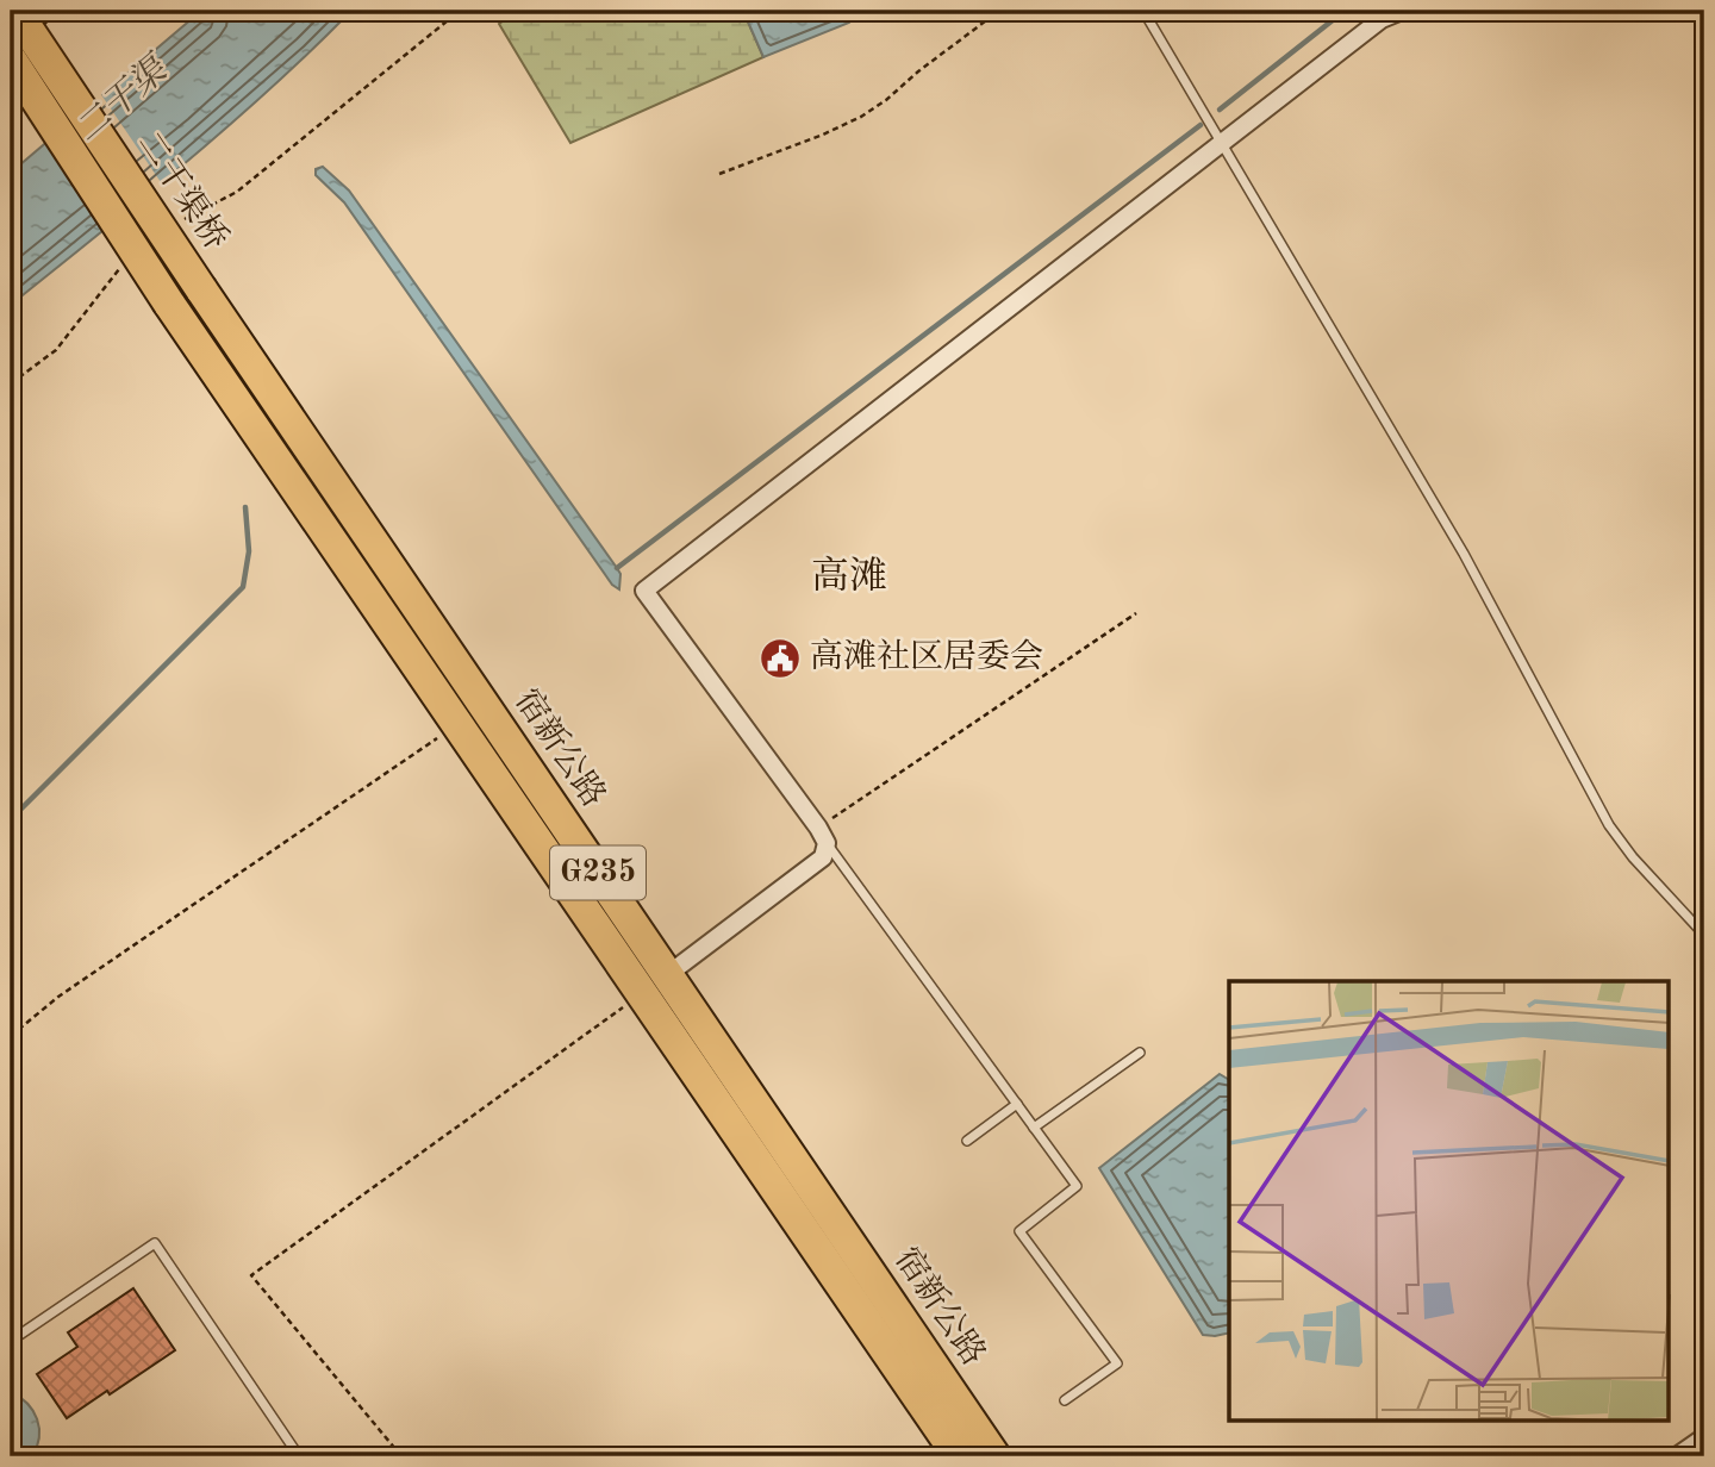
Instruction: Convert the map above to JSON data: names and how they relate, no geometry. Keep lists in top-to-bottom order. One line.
{"streets":{"highway":["二干渠桥","宿新公路","G235"]},"crossings":[["二干渠桥","宿新公路"]],"districts":["高滩"],"water":["二干渠"],"places":{"public building":["高滩社区居委会"]}}
